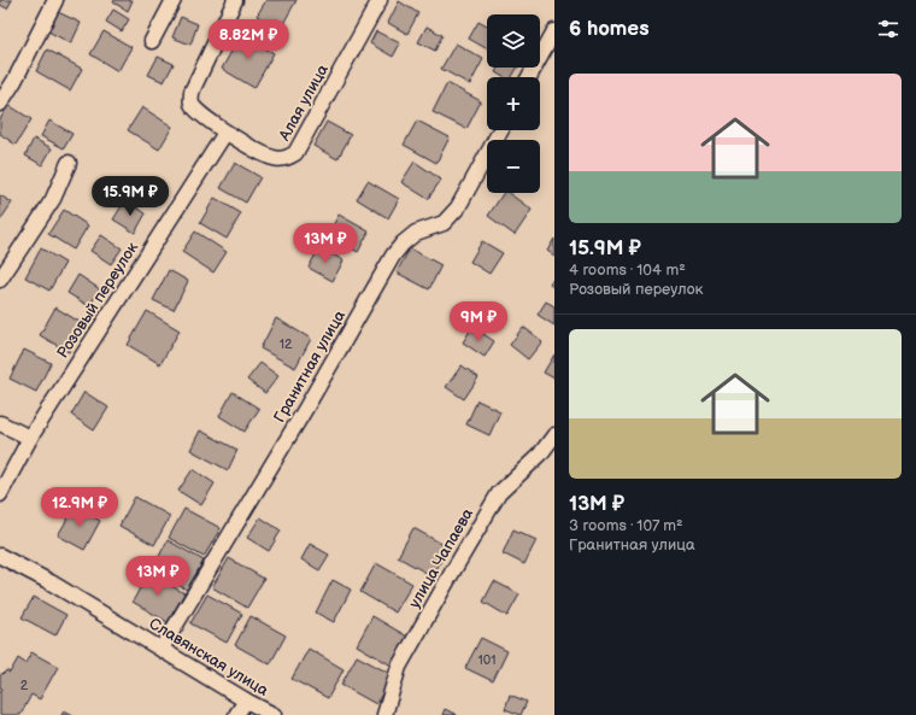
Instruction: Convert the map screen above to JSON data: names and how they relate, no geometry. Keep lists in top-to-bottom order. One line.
{"streets":{"street":["Алая улица","Розовый переулок","Гранитная улица","улица Чапаева","Славянская улица"]},"crossings":[["Алая улица","Розовый переулок"],["Гранитная улица","Славянская улица"]],"house_numbers":["12","101","2"],"page":{"heading":"6 homes","map_buttons":["+","−"],"price":["8.82M ₽","15.9M ₽","13M ₽","9M ₽","12.9M ₽","13M ₽"],"list":[{"name":"15.9M ₽","note":"4 rooms · 104 m² · Розовый переулок"},{"name":"13M ₽","note":"3 rooms · 107 m² · Гранитная улица"}]}}
